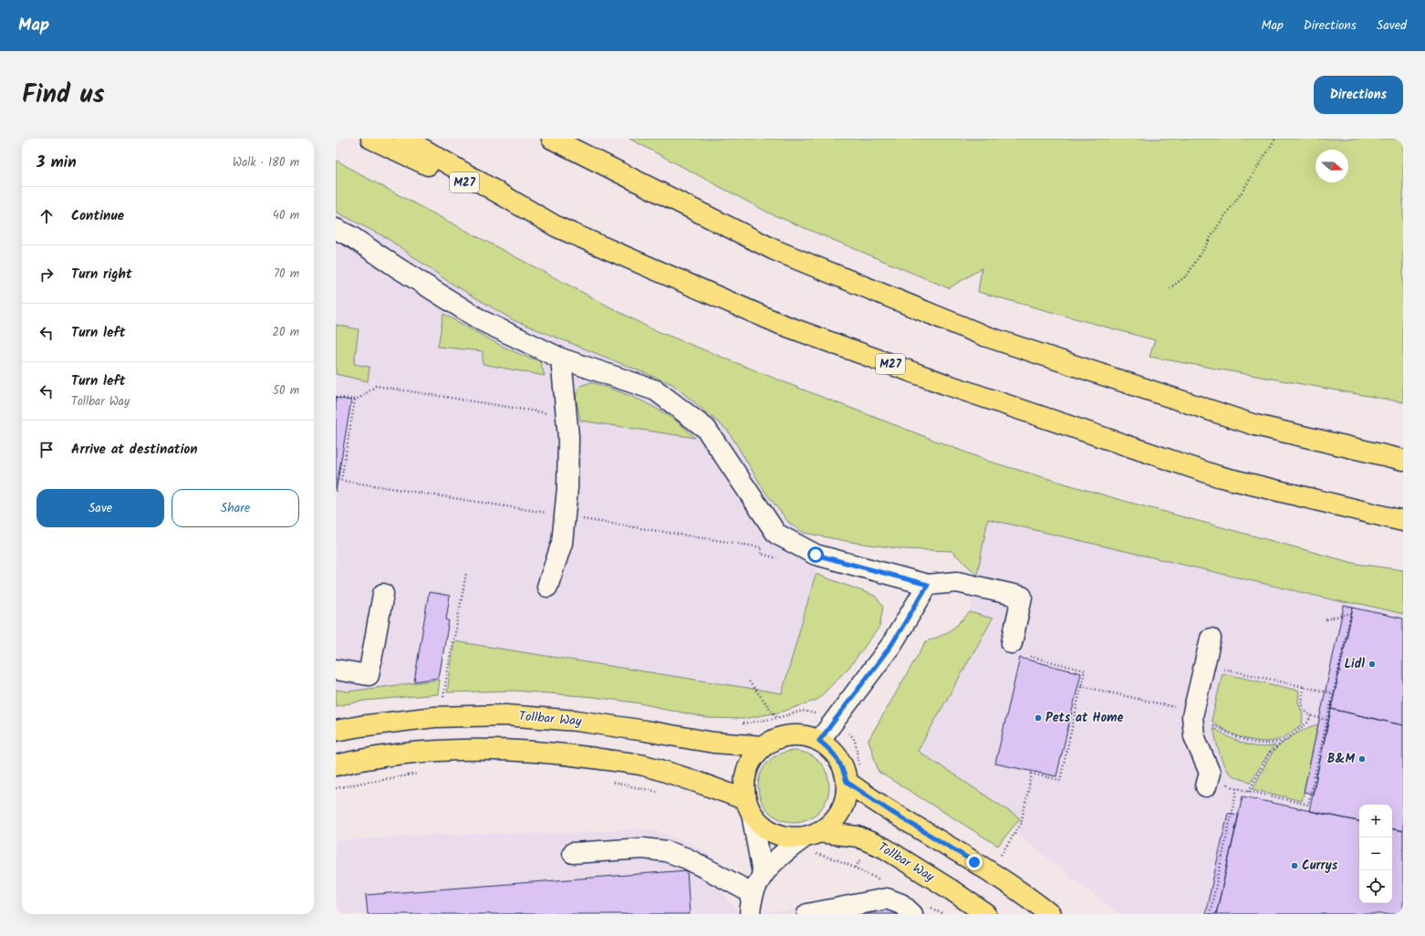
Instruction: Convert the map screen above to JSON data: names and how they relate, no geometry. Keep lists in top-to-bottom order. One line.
{"streets":{"main road":["M27","Tollbar Way"]},"places":["Lidl","Pets at Home","B&M","Currys"],"north":"right","page":{"header":"Map","nav":["Map","Directions","Saved"],"title":"Find us","buttons":["Directions",["Save","Share"]],"heading":["3 min","Walk · 180 m"],"list":[["Continue","40 m"],["Turn right","70 m"],["Turn left","20 m"],["Turn left","Tollbar Way","50 m"],"Arrive at destination"],"map_buttons":["+","−"]}}
